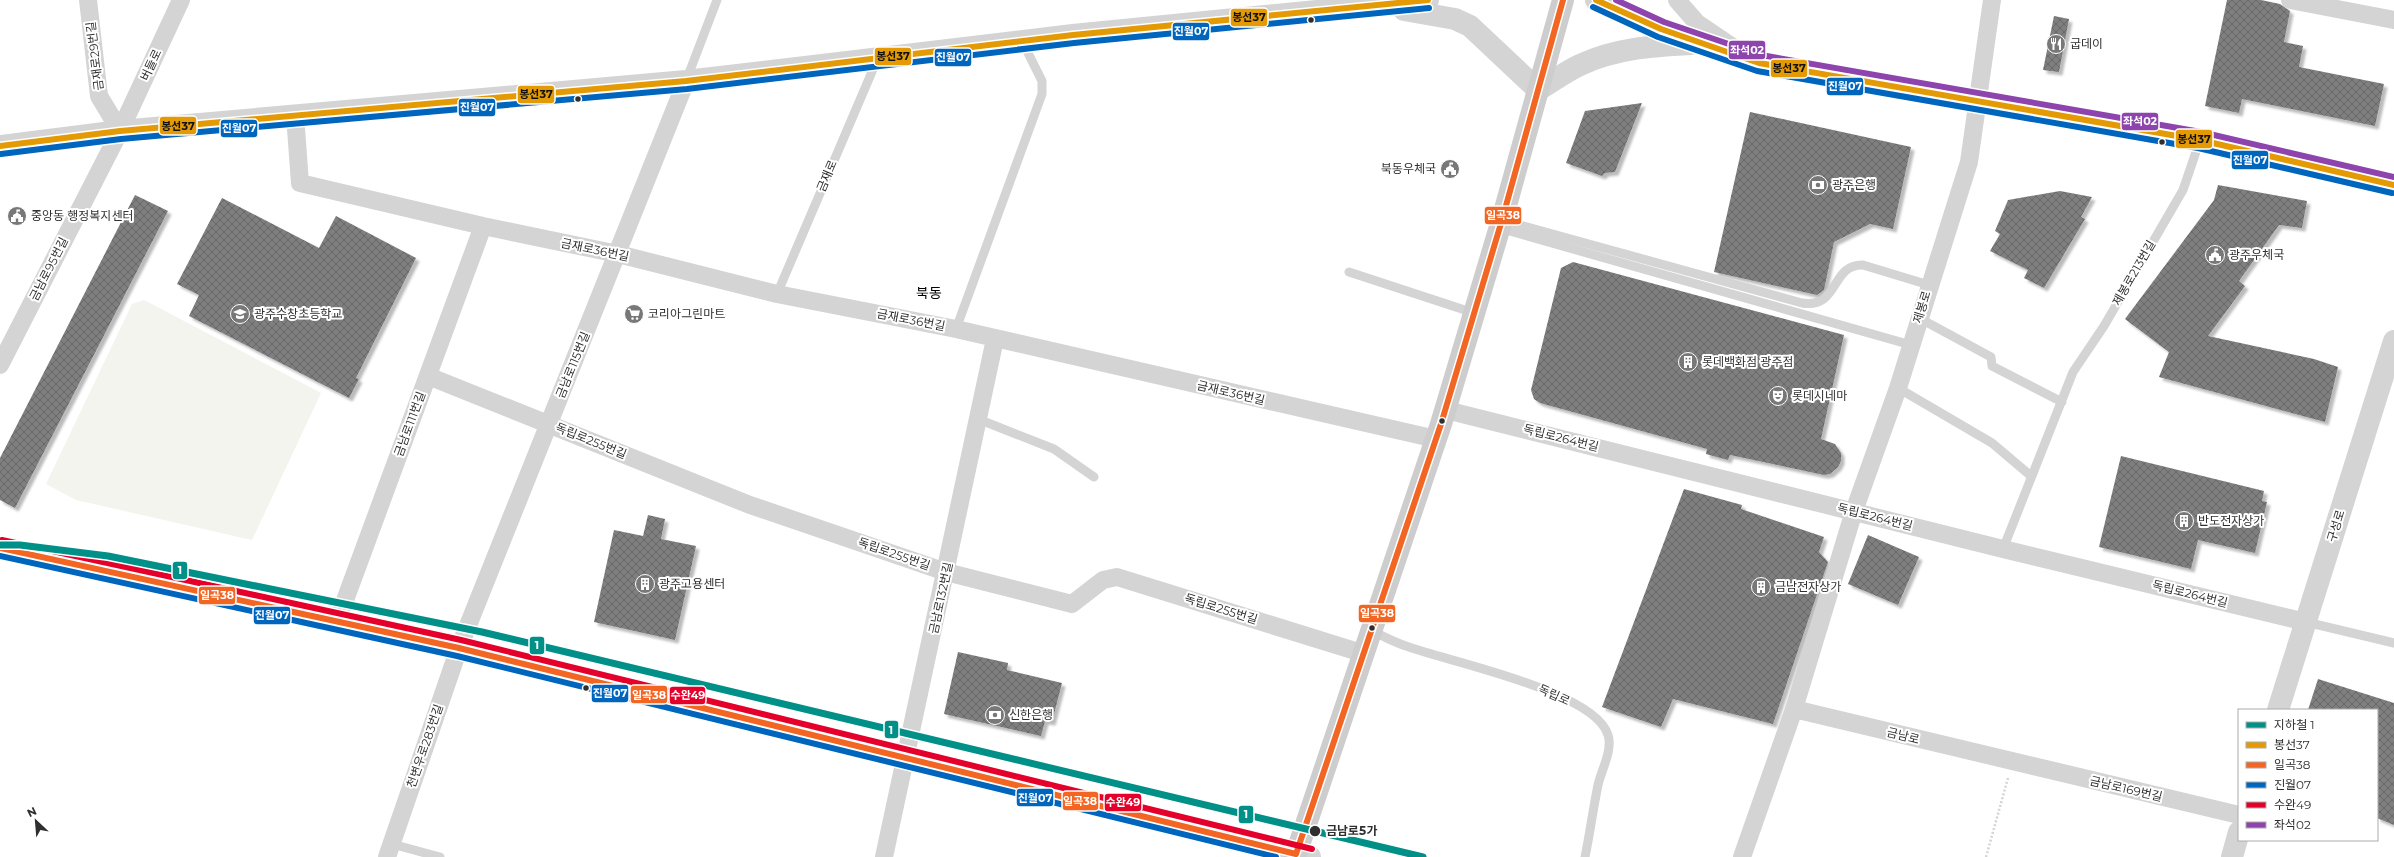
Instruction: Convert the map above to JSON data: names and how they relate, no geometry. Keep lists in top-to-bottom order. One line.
{"streets":{"street":["금재로29번길","버들로","금재로36번길","금남로95번길","제봉로","금남로115번길","금남로111번길","독립로264번길","독립로255번길","구성로","금남로132번길","금남로","천변우로283번길","금남로169번길"],"lane":["금재로","제봉로213번길","독립로"]},"crossings":[["금재로29번길","버들로"],["금재로29번길","금남로95번길"],["버들로","금남로95번길"],["금재로","금재로36번길"],["금재로36번길","금남로115번길"],["금재로36번길","금남로111번길"],["금재로36번길","금남로132번길"],["제봉로213번길","독립로264번길"],["제봉로","독립로264번길"],["금남로115번길","독립로255번길"],["금남로115번길","천변우로283번길"],["금남로111번길","독립로255번길"],["독립로264번길","구성로"],["독립로255번길","금남로132번길"],["금남로","금남로169번길"]],"districts":["북동"],"places":{"restaurant":["굽데이"],"public building":["북동우체국","중앙동 행정복지센터","광주우체국"],"bank":["광주은행","신한은행"],"school or university":["광주수창초등학교"],"supermarket":["코리아그린마트"],"building":["롯데백화점 광주점","반도전자상가","광주고용센터","금남전자상가"],"theatre":["롯데시네마"],"other":["금남로5가"]},"lines":["transit line 봉선37","transit line 일곡38","transit line 좌석02","transit line 진월07","transit line 수완49","metro line 1"],"legend":["지하철 1","봉선37","일곡38","진월07","수완49","좌석02"],"north":"top left"}
